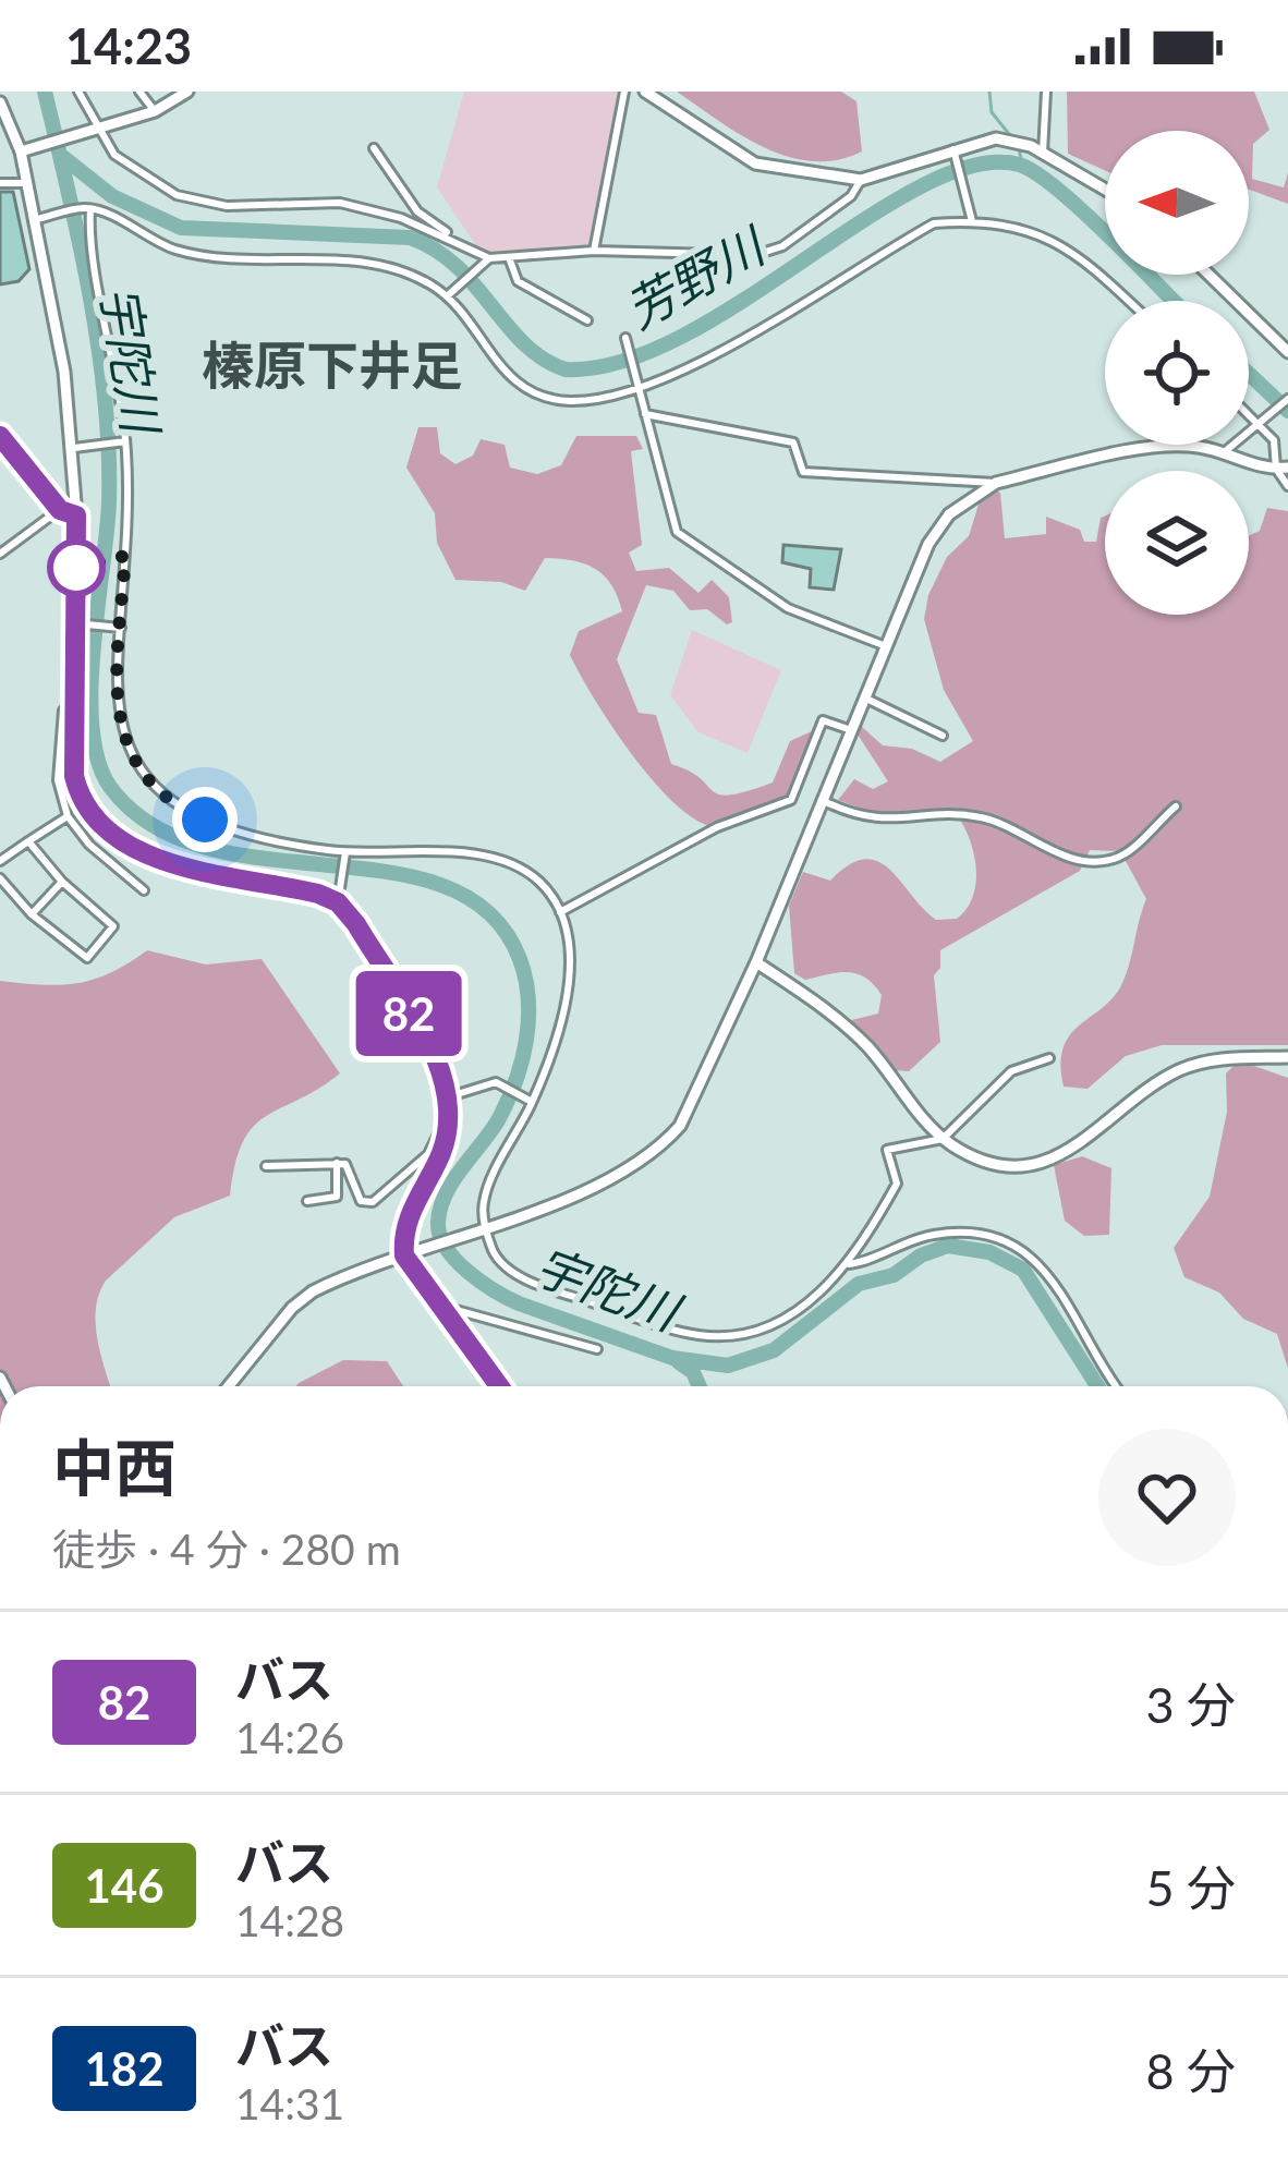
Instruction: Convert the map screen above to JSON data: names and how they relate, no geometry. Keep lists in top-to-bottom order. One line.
{"districts":["榛原下井足"],"water":["芳野川","宇陀川"],"lines":["bus line 82"],"north":"left","page":{"status":"14:23","on_map":"82","heading":["中西","徒歩 · 4 分 · 280 m"],"list":[{"mark":"82","name":"バス","note":"14:26","value":"3 分"},{"mark":"146","name":"バス","note":"14:28","value":"5 分"},{"mark":"182","name":"バス","note":"14:31","value":"8 分"}]}}
